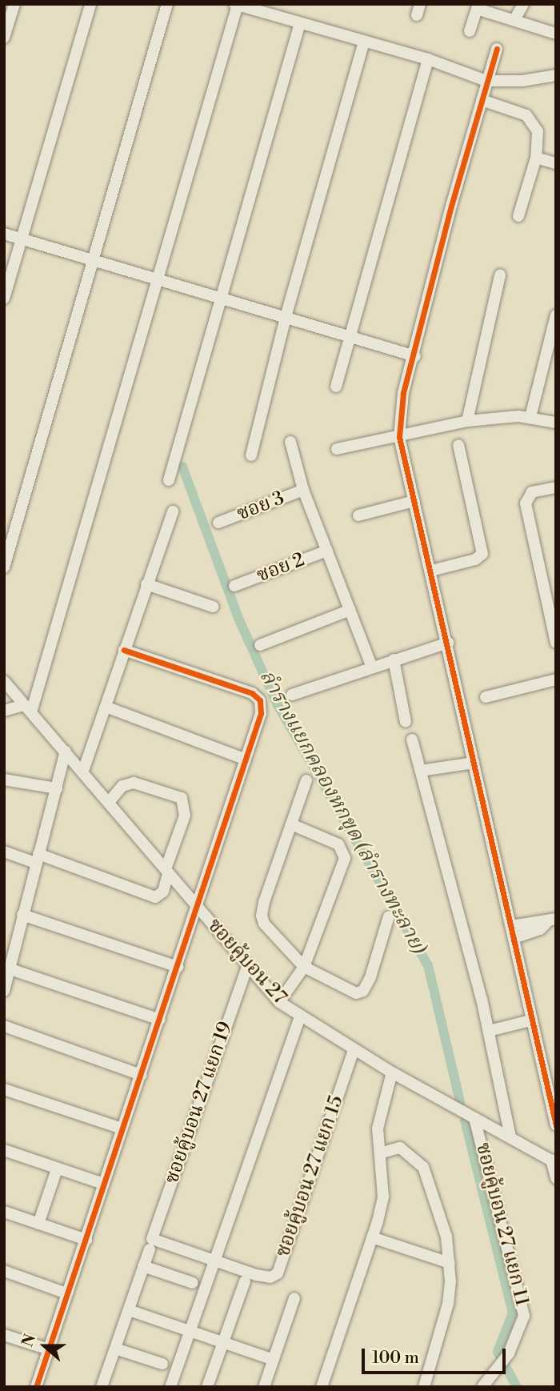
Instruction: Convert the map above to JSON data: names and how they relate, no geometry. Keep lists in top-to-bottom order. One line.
{"streets":{"street":["ซอย 3","ซอย 2","ซอยคู้บอน 27","ซอยคู้บอน 27 แยก 19","ซอยคู้บอน 27 แยก 15","ซอยคู้บอน 27 แยก 11"]},"crossings":[["ซอยคู้บอน 27","ซอยคู้บอน 27 แยก 19"],["ซอยคู้บอน 27","ซอยคู้บอน 27 แยก 15"],["ซอยคู้บอน 27","ซอยคู้บอน 27 แยก 11"],["ซอยคู้บอน 27 แยก 19","ซอยคู้บอน 27 แยก 15"]],"water":["ลำรางแยกคลองหกขุด (ลำรางทะลาย)"],"scale_bar":"100 m","north":"left"}
